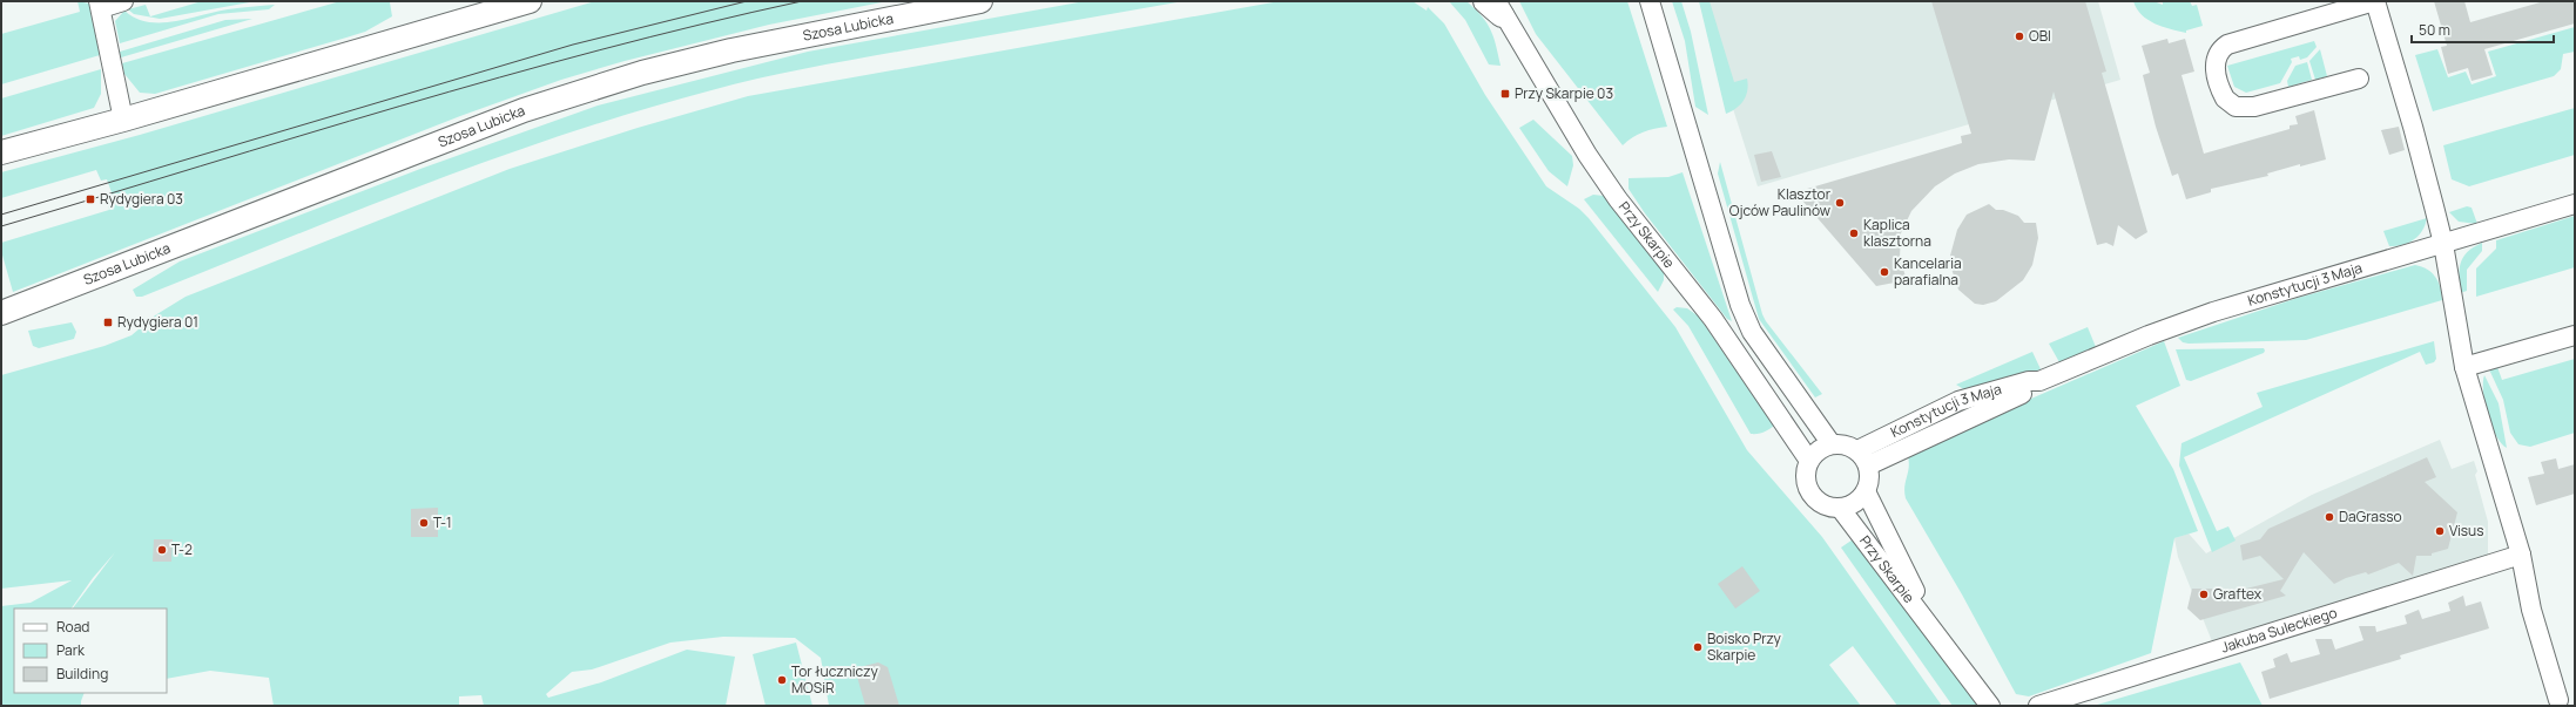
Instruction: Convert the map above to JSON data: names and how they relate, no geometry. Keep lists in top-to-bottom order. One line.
{"streets":{"main road":["Szosa Lubicka"],"street":["Przy Skarpie","Konstytucji 3 Maja","Jakuba Suleckiego"]},"crossings":[["Przy Skarpie","Konstytucji 3 Maja"]],"places":{"other":["OBI","Klasztor Ojców Paulinów","Kaplica klasztorna","Kancelaria parafialna","DaGrasso","T-1","Visus","T-2","Graftex","Boisko Przy Skarpie","Tor łuczniczy MOSiR"],"transit":["Przy Skarpie 03","Rydygiera 03","Rydygiera 01"]},"legend":["Road","Park","Building"],"scale_bar":"50 m"}
